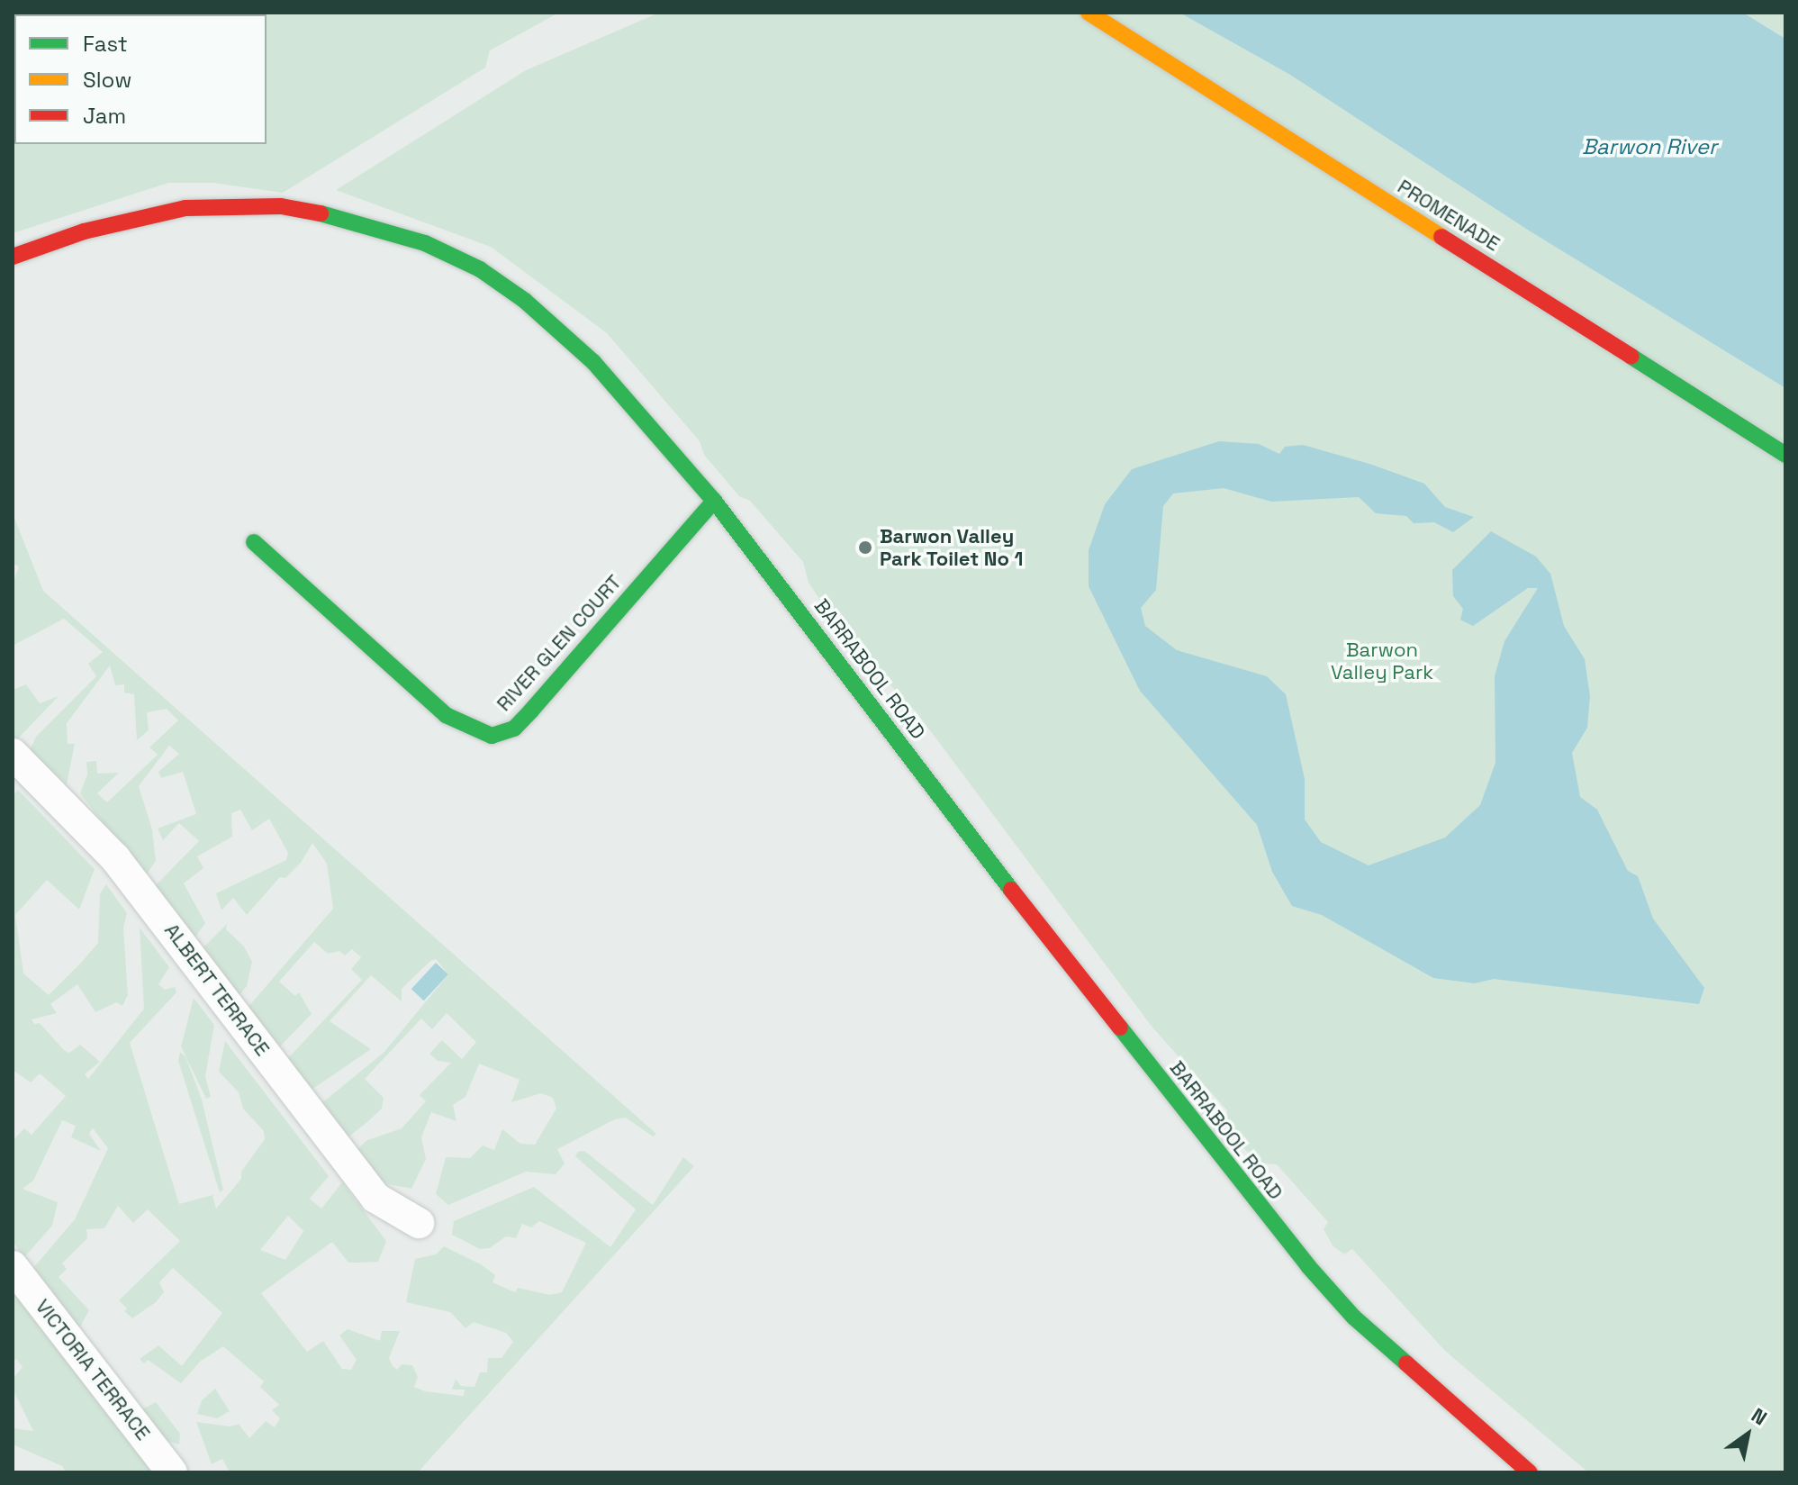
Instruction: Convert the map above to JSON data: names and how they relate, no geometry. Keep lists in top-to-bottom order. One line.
{"streets":{"street":["PROMENADE","RIVER GLEN COURT","BARRABOOL ROAD","ALBERT TERRACE","VICTORIA TERRACE"]},"crossings":[["RIVER GLEN COURT","BARRABOOL ROAD"]],"water":["Barwon River"],"parks":["Barwon Valley Park"],"places":["Barwon Valley Park Toilet No 1"],"legend":["Fast","Slow","Jam"],"north":"top right"}
